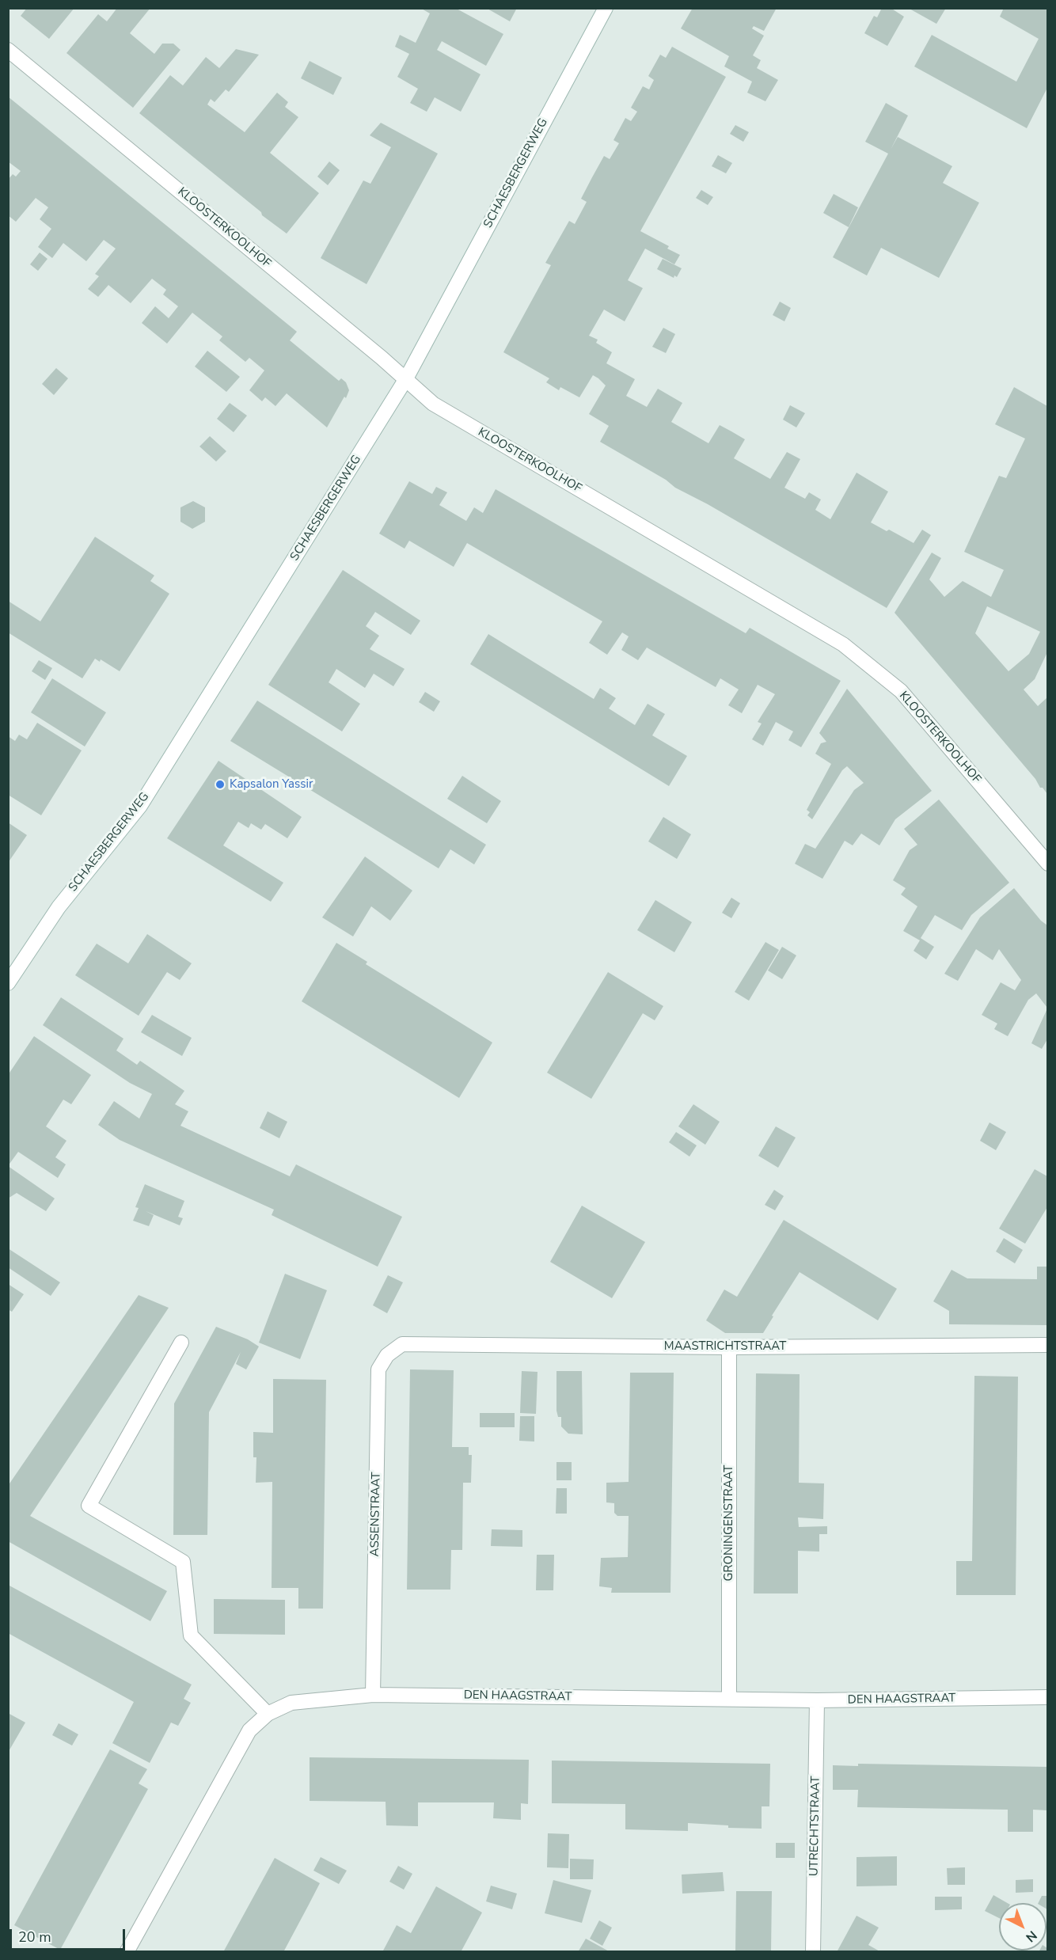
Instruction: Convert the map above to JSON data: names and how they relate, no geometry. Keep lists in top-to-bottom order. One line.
{"streets":{"street":["SCHAESBERGERWEG","KLOOSTERKOOLHOF","MAASTRICHTSTRAAT","ASSENSTRAAT","GRONINGENSTRAAT","DEN HAAGSTRAAT","UTRECHTSTRAAT"]},"crossings":[["SCHAESBERGERWEG","KLOOSTERKOOLHOF"],["MAASTRICHTSTRAAT","ASSENSTRAAT"],["MAASTRICHTSTRAAT","GRONINGENSTRAAT"],["ASSENSTRAAT","DEN HAAGSTRAAT"],["GRONINGENSTRAAT","DEN HAAGSTRAAT"],["DEN HAAGSTRAAT","UTRECHTSTRAAT"]],"places":["Kapsalon Yassir"],"scale_bar":"20 m","north":"bottom right"}
